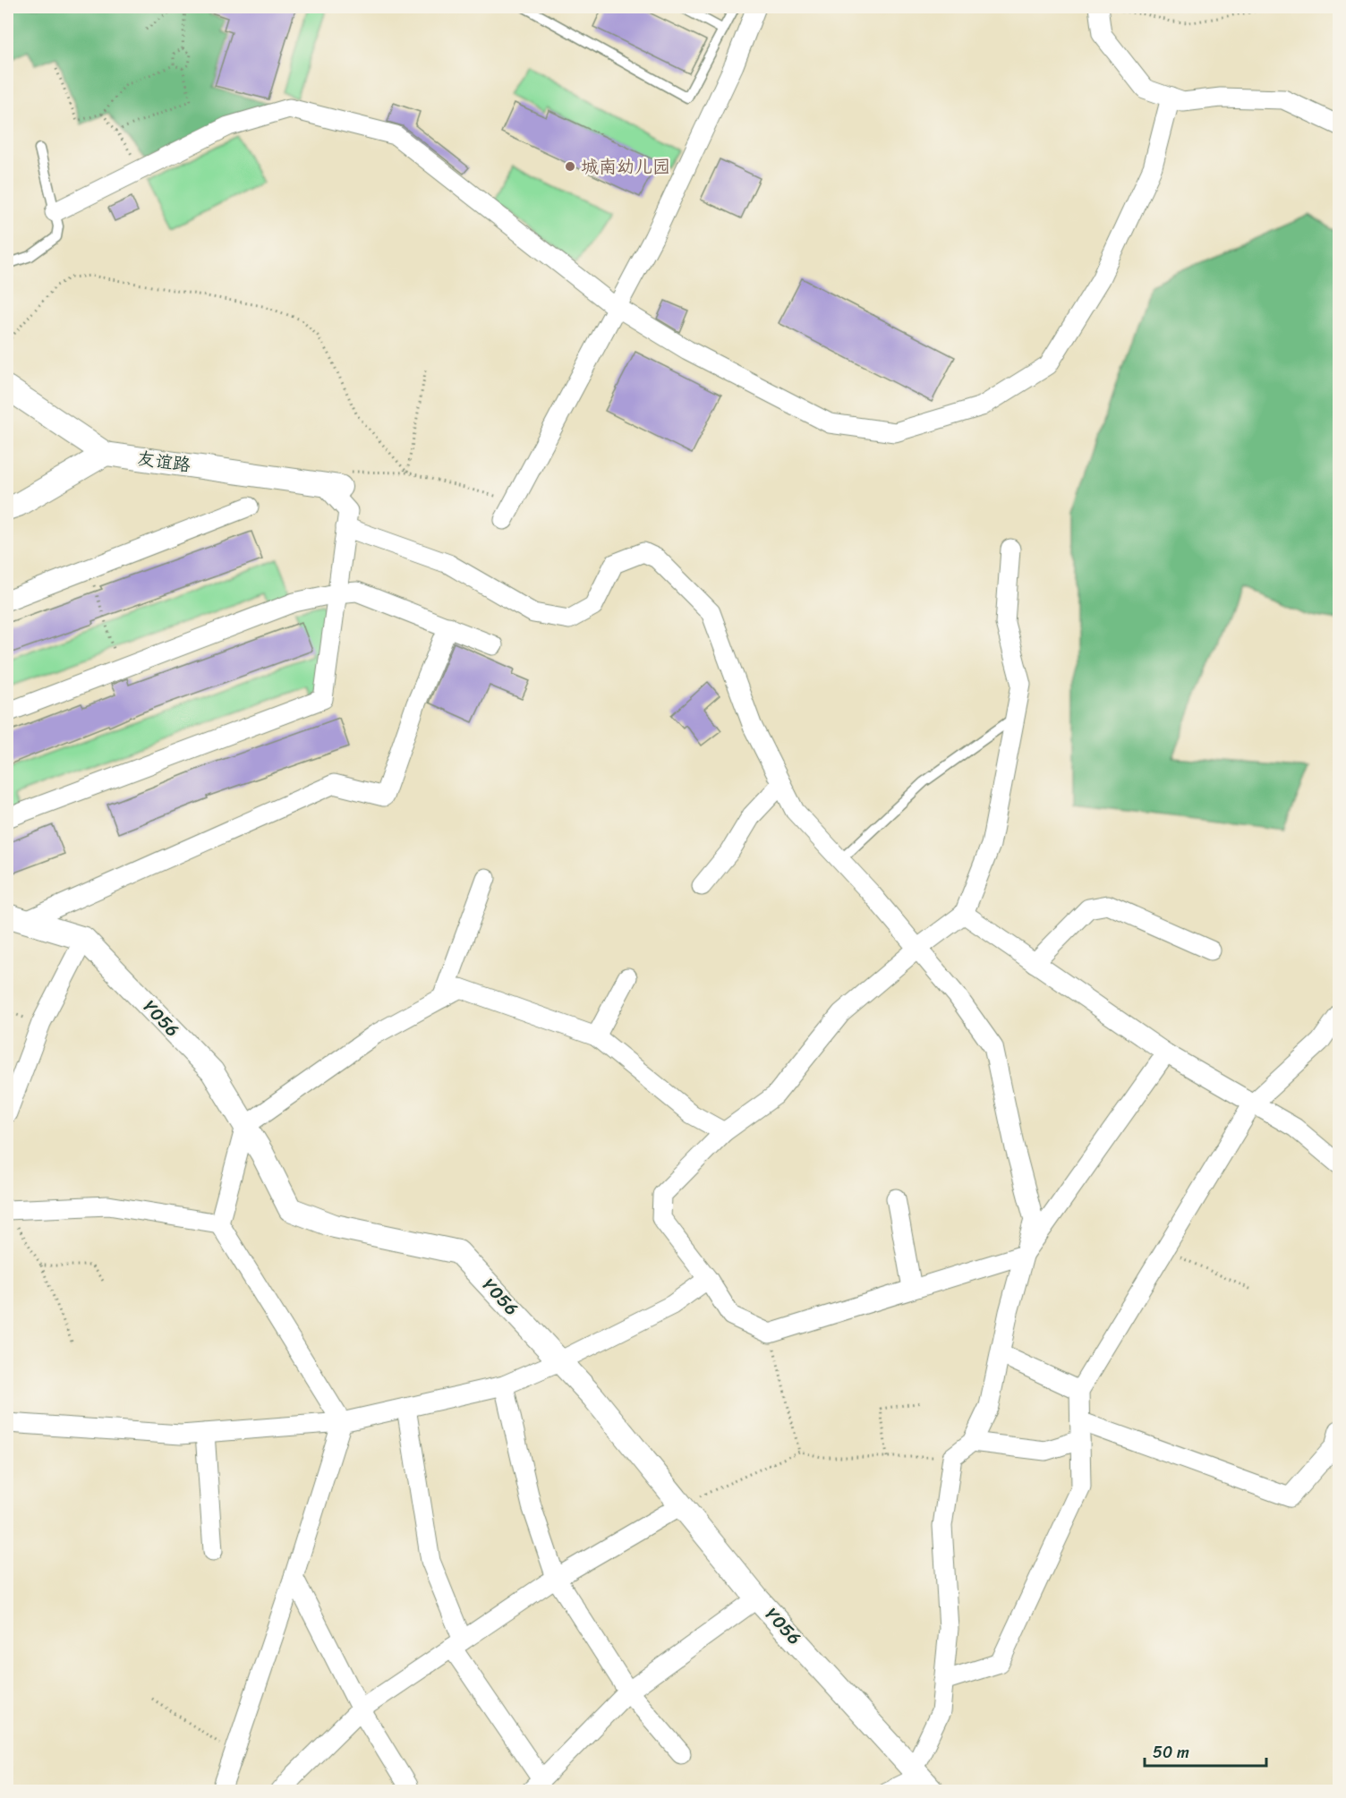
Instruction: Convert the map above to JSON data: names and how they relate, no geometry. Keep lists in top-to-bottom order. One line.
{"streets":{"street":["友谊路","Y056"]},"places":["城南幼儿园"],"scale_bar":"50 m"}
